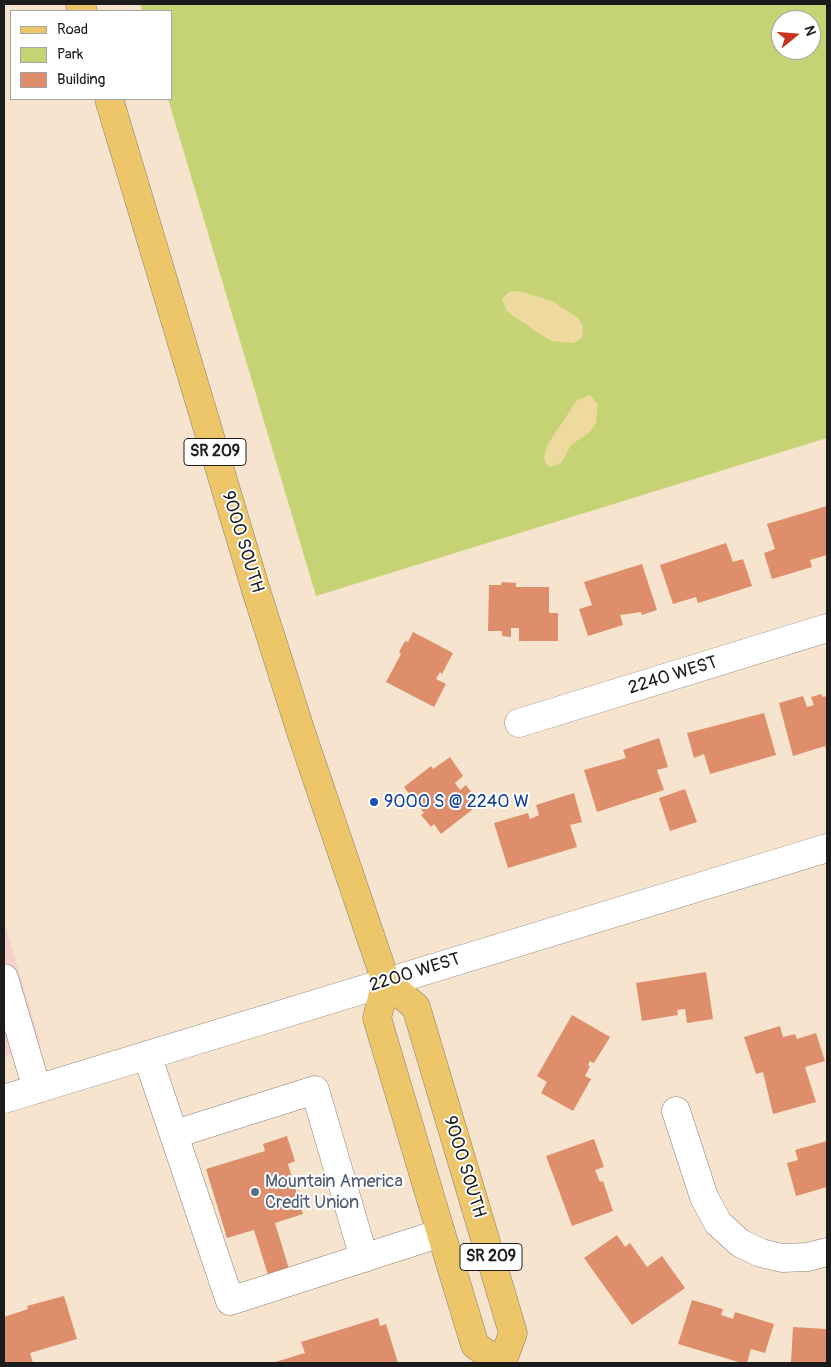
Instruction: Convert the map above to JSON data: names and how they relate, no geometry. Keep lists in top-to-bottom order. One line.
{"streets":{"main road":["SR 209","9000 SOUTH"],"street":["2240 WEST","2200 WEST"]},"crossings":[["9000 SOUTH","2200 WEST"]],"places":["9000 S @ 2240 W","Mountain America Credit Union"],"legend":["Road","Park","Building"],"north":"right"}
